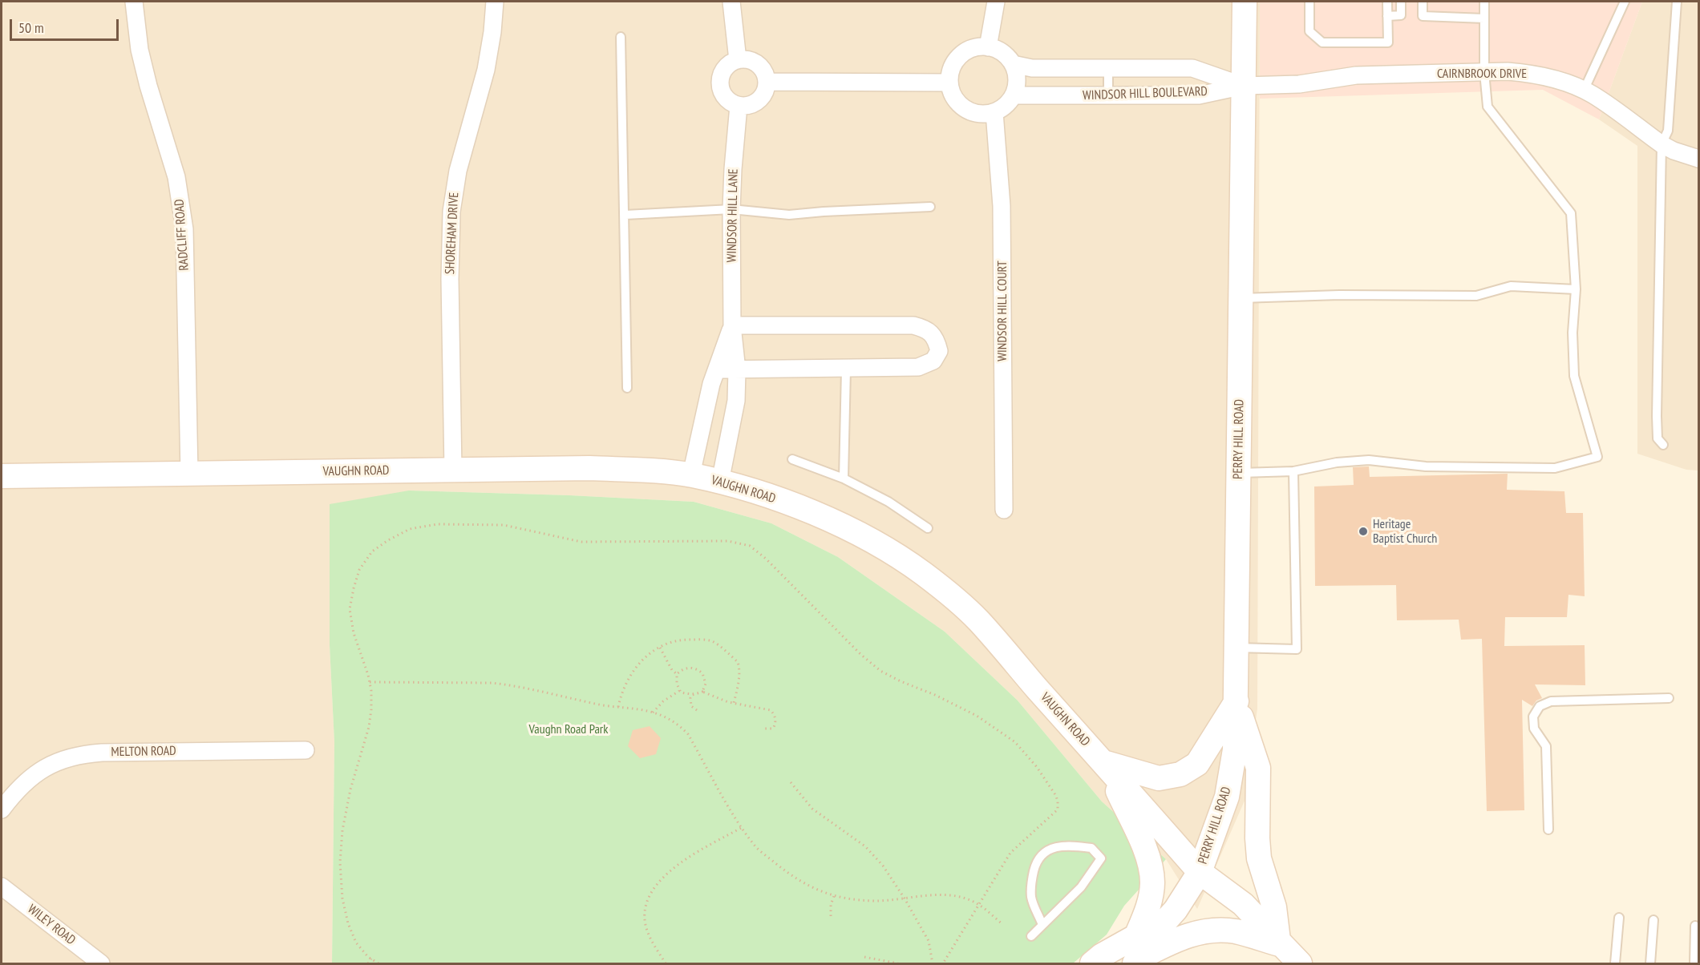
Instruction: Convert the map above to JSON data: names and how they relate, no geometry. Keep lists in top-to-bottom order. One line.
{"streets":{"main road":["PERRY HILL ROAD","VAUGHN ROAD"],"street":["CAIRNBROOK DRIVE","WINDSOR HILL BOULEVARD","WINDSOR HILL LANE","SHOREHAM DRIVE","RADCLIFF ROAD","WINDSOR HILL COURT","MELTON ROAD","WILEY ROAD"]},"crossings":[["CAIRNBROOK DRIVE","WINDSOR HILL BOULEVARD"],["CAIRNBROOK DRIVE","PERRY HILL ROAD"],["WINDSOR HILL BOULEVARD","WINDSOR HILL COURT"],["WINDSOR HILL BOULEVARD","PERRY HILL ROAD"],["WINDSOR HILL LANE","VAUGHN ROAD"],["SHOREHAM DRIVE","VAUGHN ROAD"],["RADCLIFF ROAD","VAUGHN ROAD"],["PERRY HILL ROAD","VAUGHN ROAD"]],"parks":["Vaughn Road Park"],"places":["Heritage Baptist Church"],"scale_bar":"50 m"}
